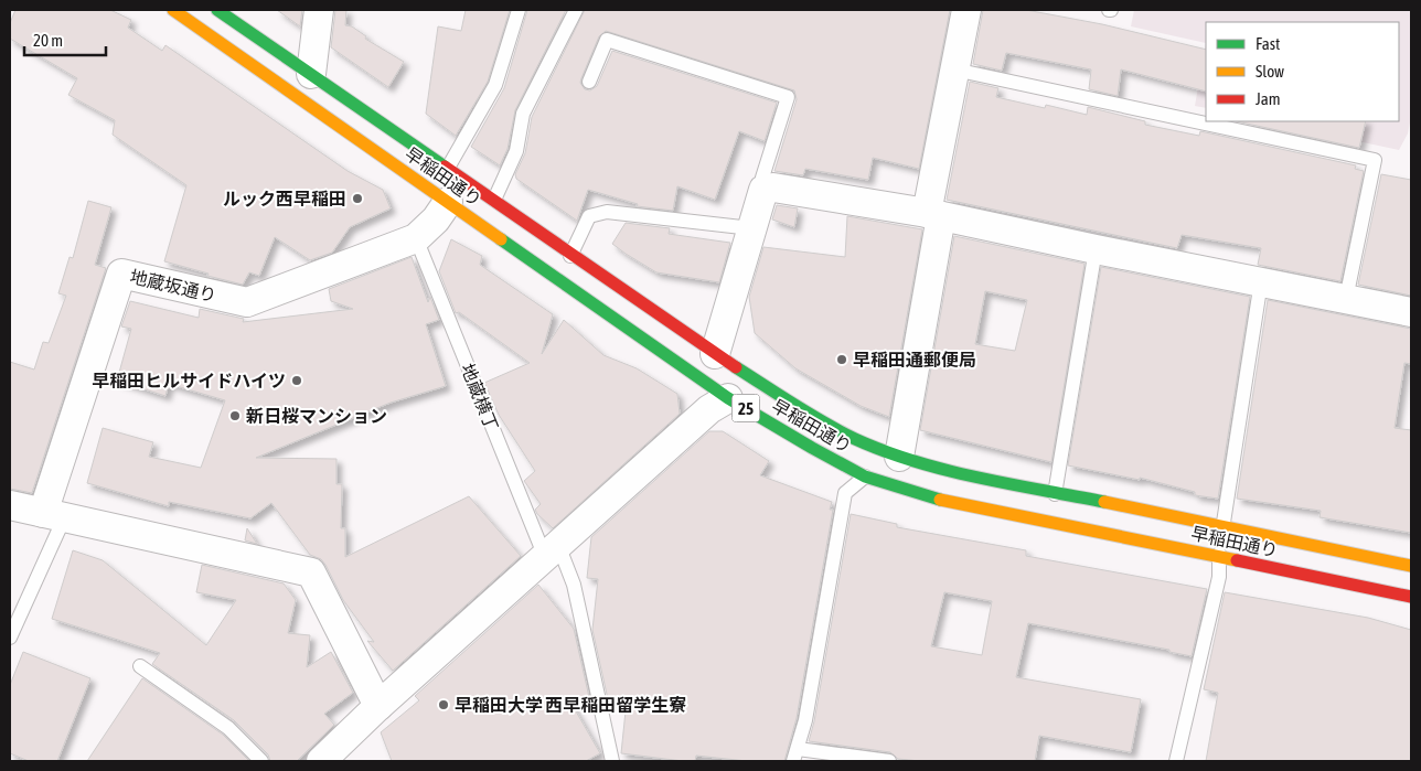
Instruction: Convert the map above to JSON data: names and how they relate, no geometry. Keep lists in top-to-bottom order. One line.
{"streets":{"main road":["早稲田通り","25"],"street":["地蔵坂通り"],"lane":["地蔵横丁"]},"crossings":[["早稲田通り","地蔵坂通り"],["地蔵坂通り","地蔵横丁"]],"places":["ルック西早稲田","早稲田通郵便局","早稲田ヒルサイドハイツ","新日桜マンション","早稲田大学 西早稲田留学生寮"],"legend":["Fast","Slow","Jam"],"scale_bar":"20 m"}
